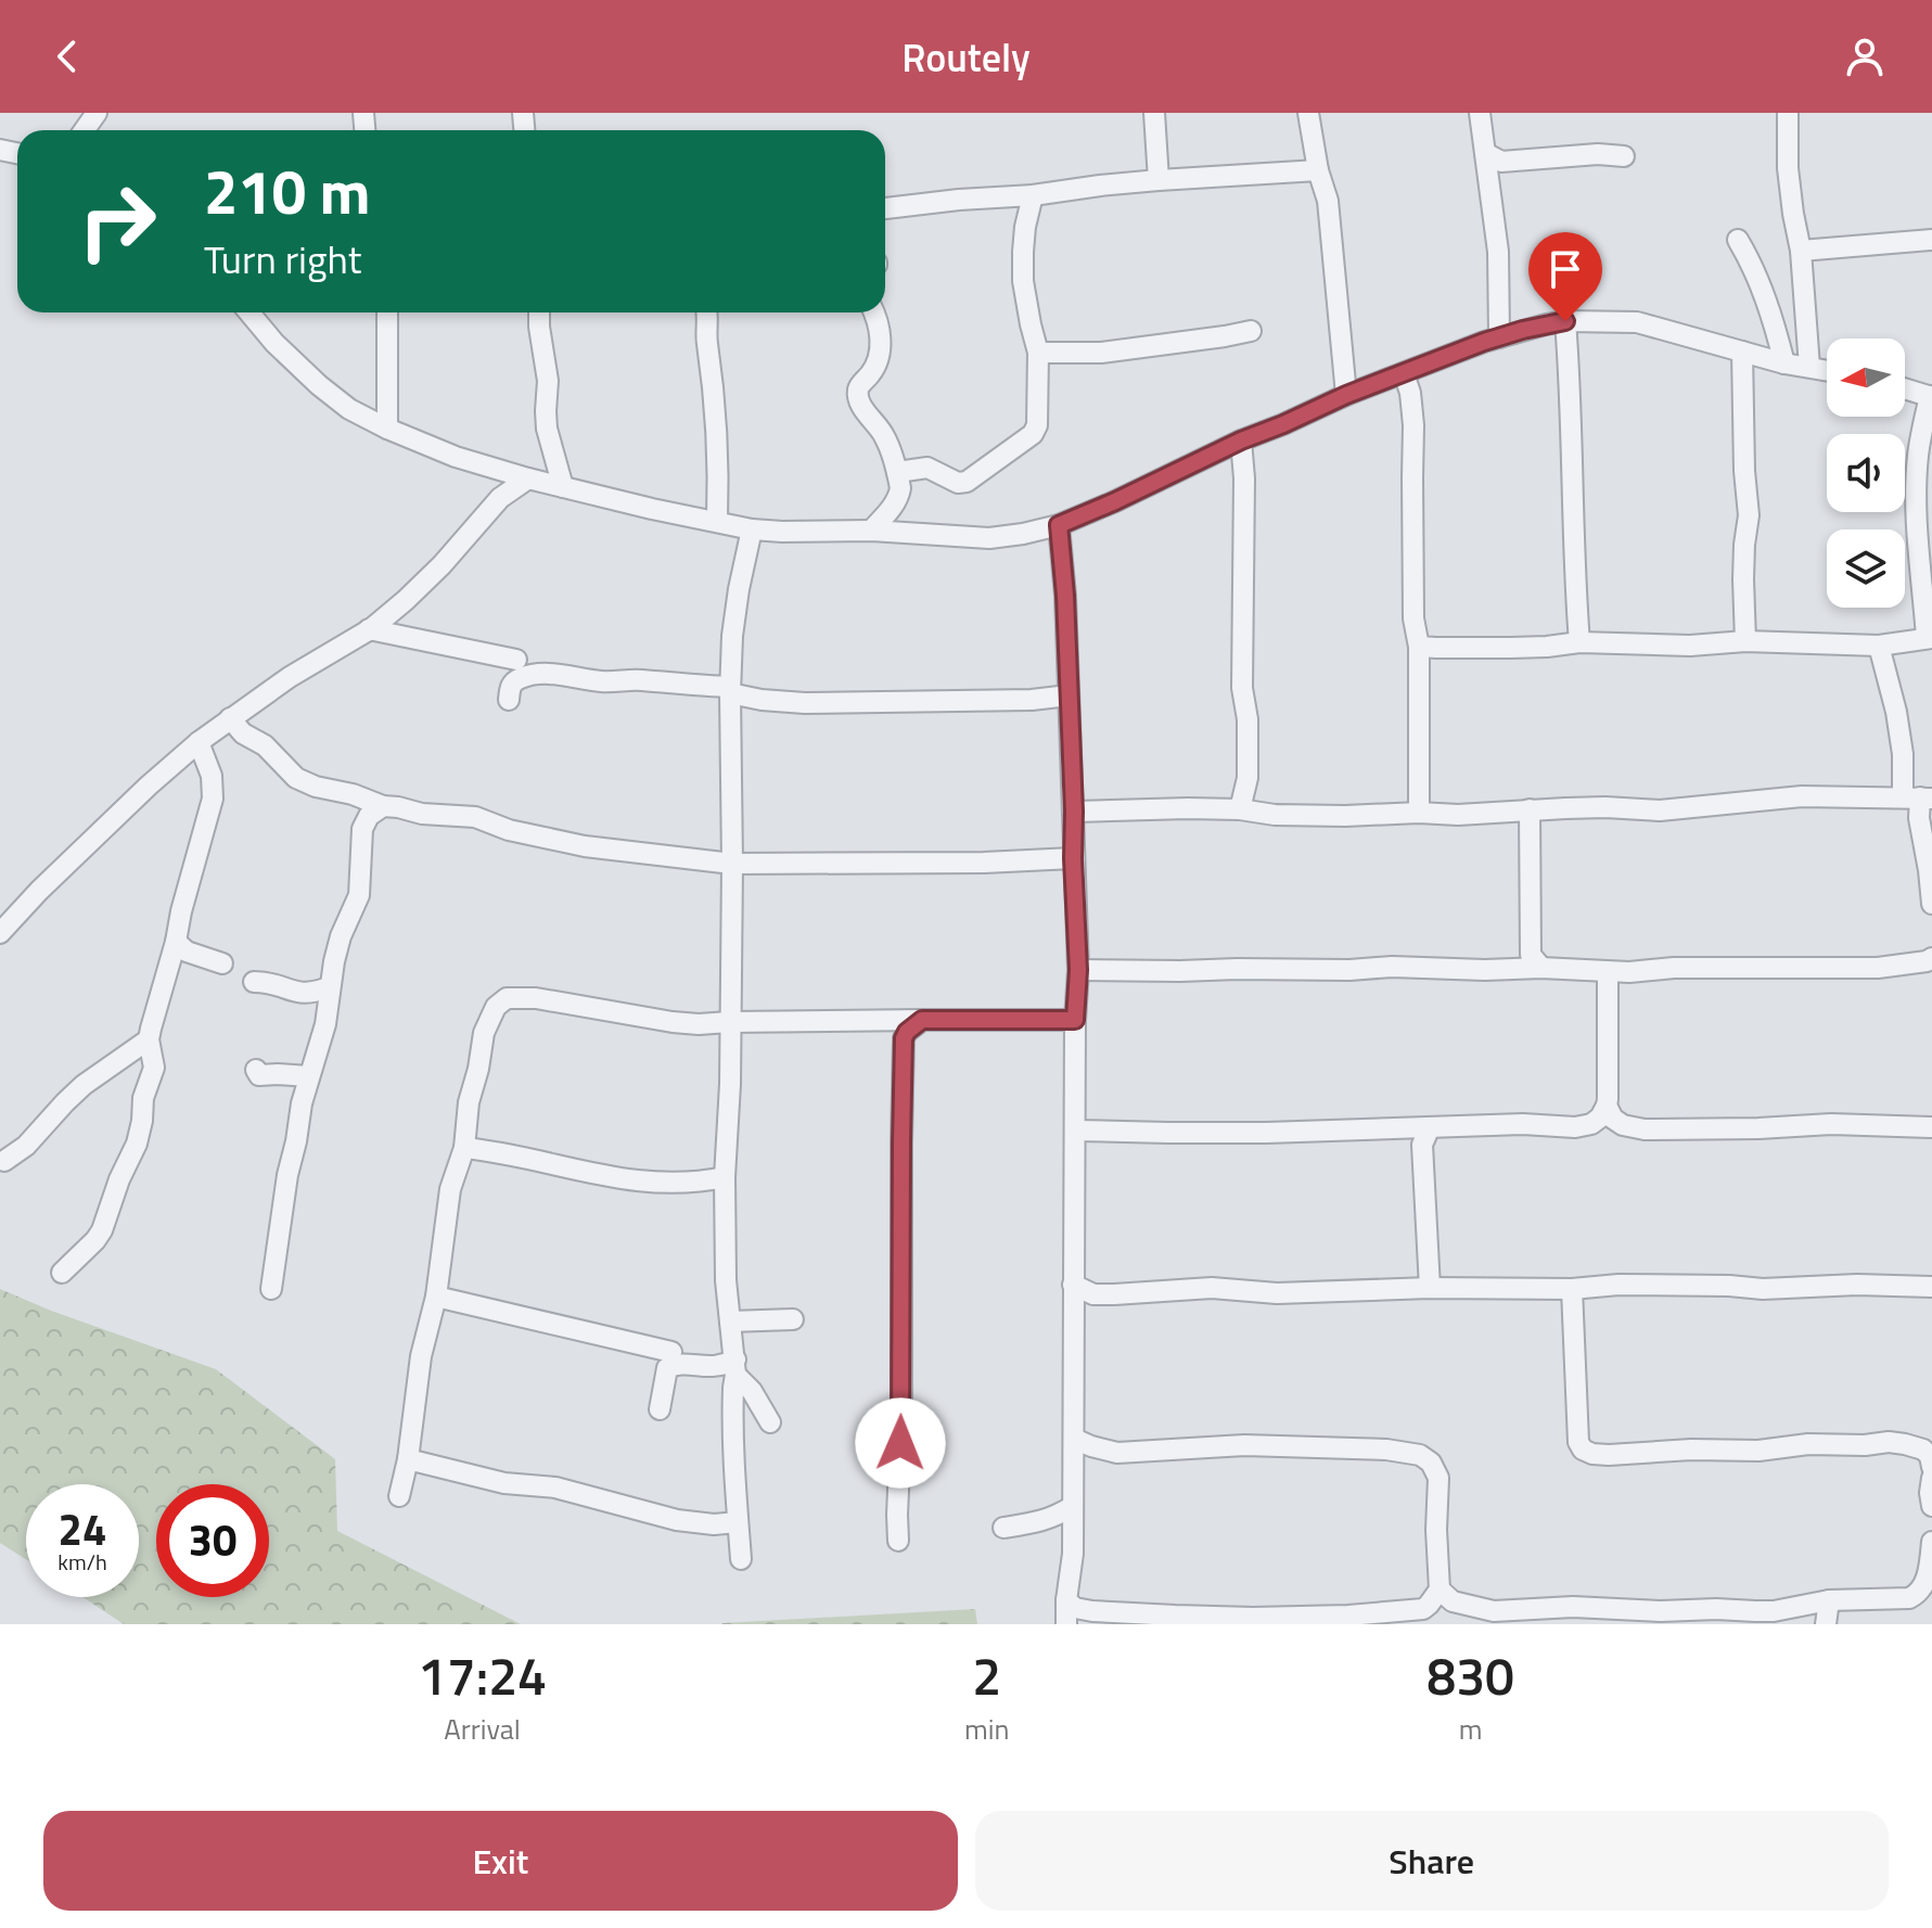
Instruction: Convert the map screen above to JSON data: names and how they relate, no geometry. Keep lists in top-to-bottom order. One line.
{"north":"left","page":{"header":"Routely","turn":["210 m","Turn right"],"speed":"24 km/h","limit":"30","eta":["17:24","Arrival","2","min","830","m"],"buttons":["Exit","Share"]}}
